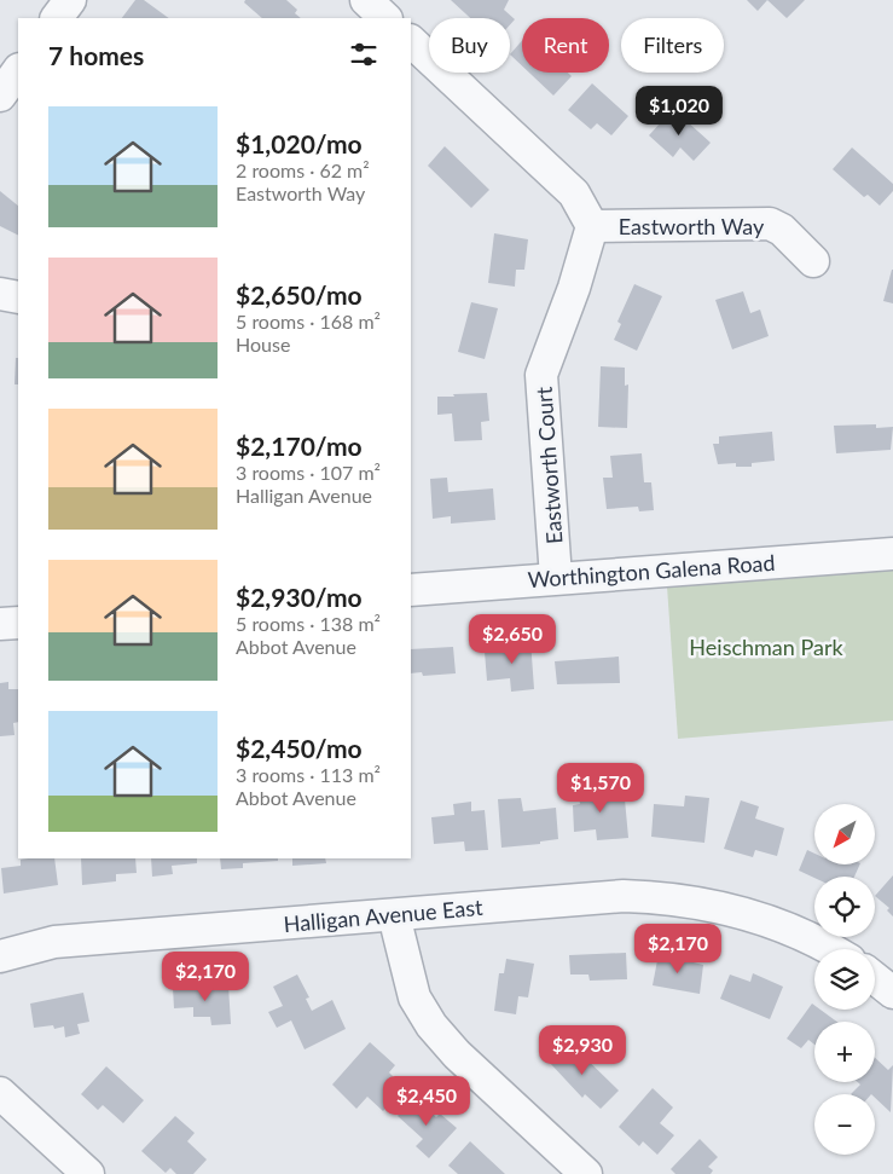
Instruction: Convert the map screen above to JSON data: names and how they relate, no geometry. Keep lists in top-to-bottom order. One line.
{"streets":{"street":["Eastworth Way","Eastworth Court","Worthington Galena Road","Halligan Avenue East"]},"crossings":[["Eastworth Way","Eastworth Court"],["Eastworth Court","Worthington Galena Road"]],"parks":["Heischman Park"],"north":"bottom left","page":{"chip":["Buy","Rent","Filters"],"heading":"7 homes","price":["$1,020","$2,650","$1,570","$2,170","$2,170","$2,930","$2,450"],"list":[{"name":"$1,020/mo","note":"2 rooms · 62 m² · Eastworth Way"},{"name":"$2,650/mo","note":"5 rooms · 168 m² · House"},{"name":"$2,170/mo","note":"3 rooms · 107 m² · Halligan Avenue"},{"name":"$2,930/mo","note":"5 rooms · 138 m² · Abbot Avenue"},{"name":"$2,450/mo","note":"3 rooms · 113 m² · Abbot Avenue"}],"map_buttons":["+","−"]}}
